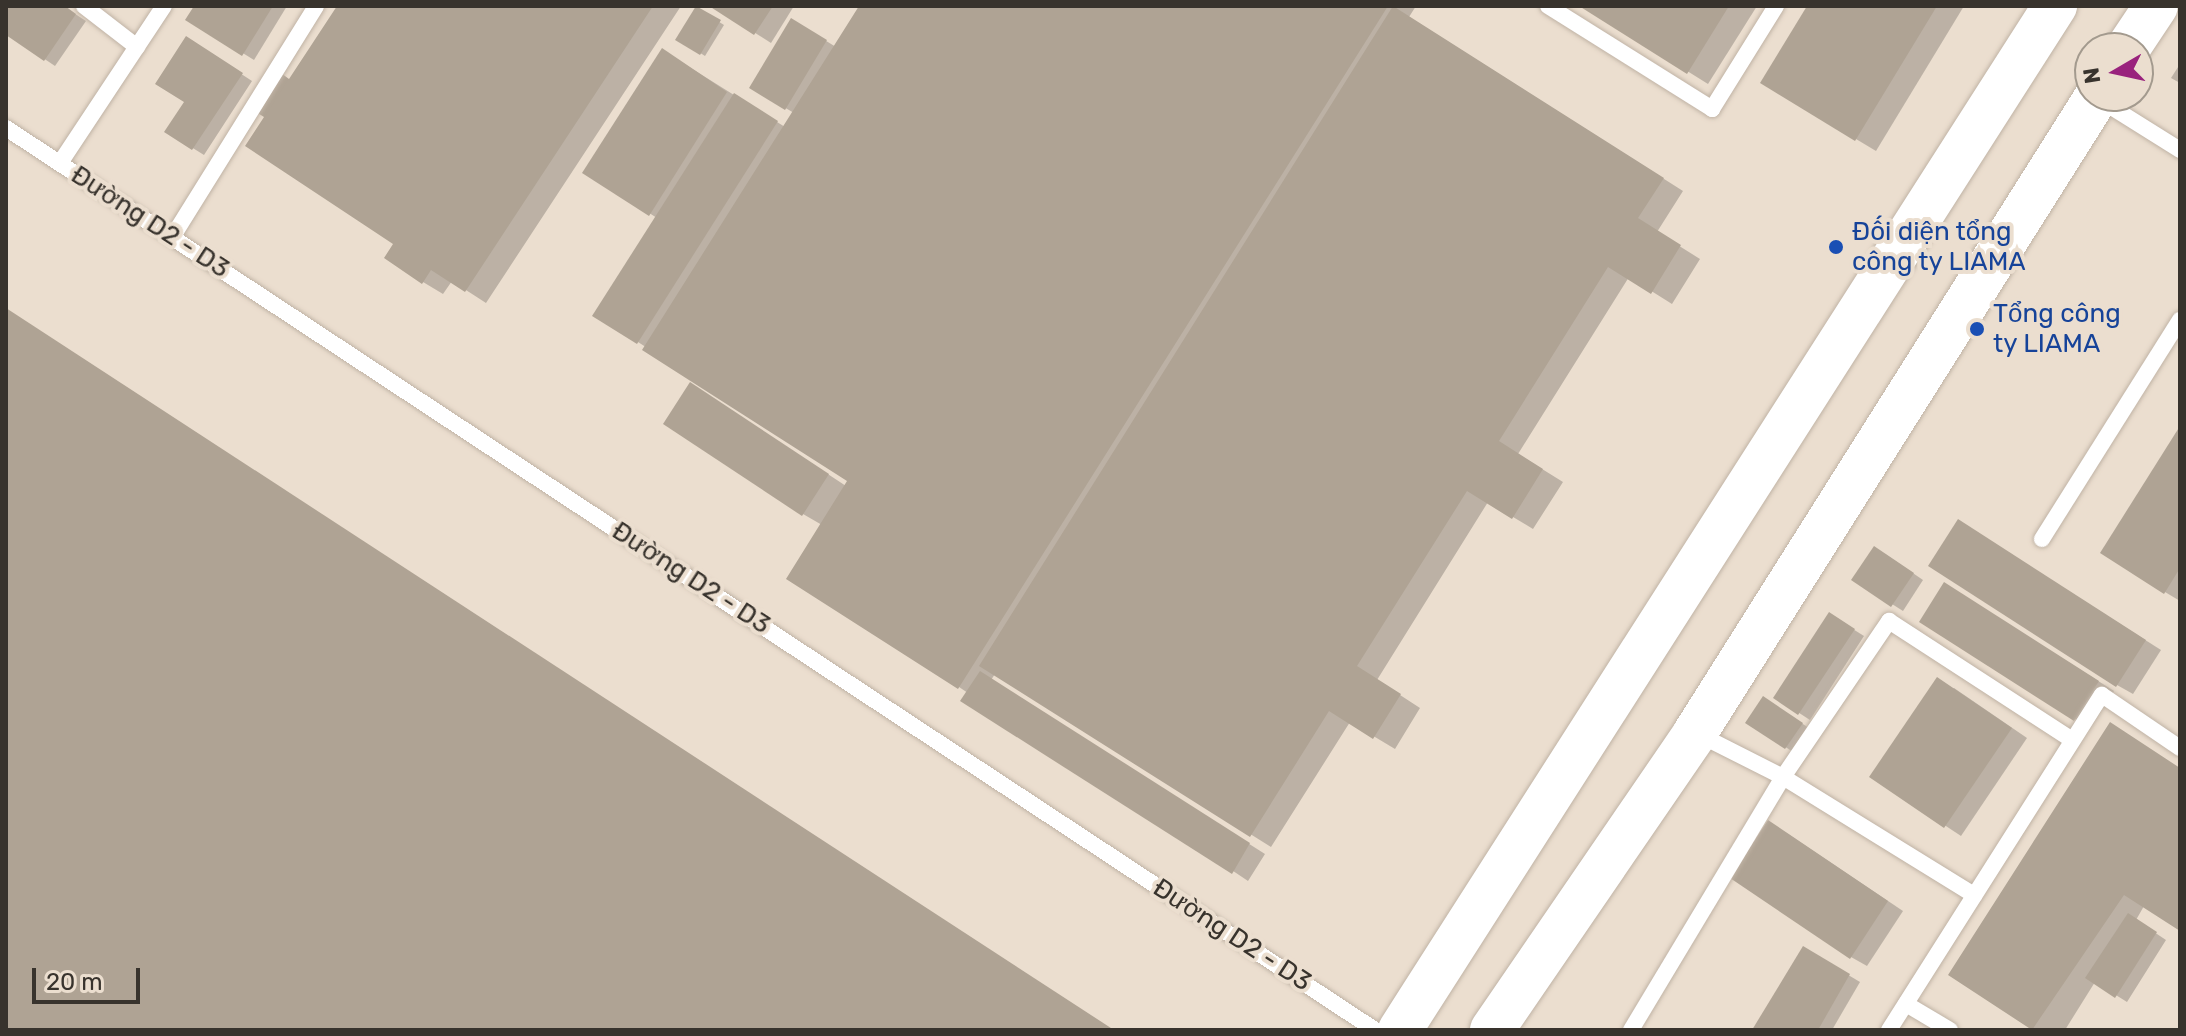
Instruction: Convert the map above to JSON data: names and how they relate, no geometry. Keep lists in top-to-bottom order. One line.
{"streets":{"lane":["Đường D2 - D3"]},"places":["Đối diện tổng công ty LIAMA","Tổng công ty LIAMA"],"scale_bar":"20 m","north":"left"}
